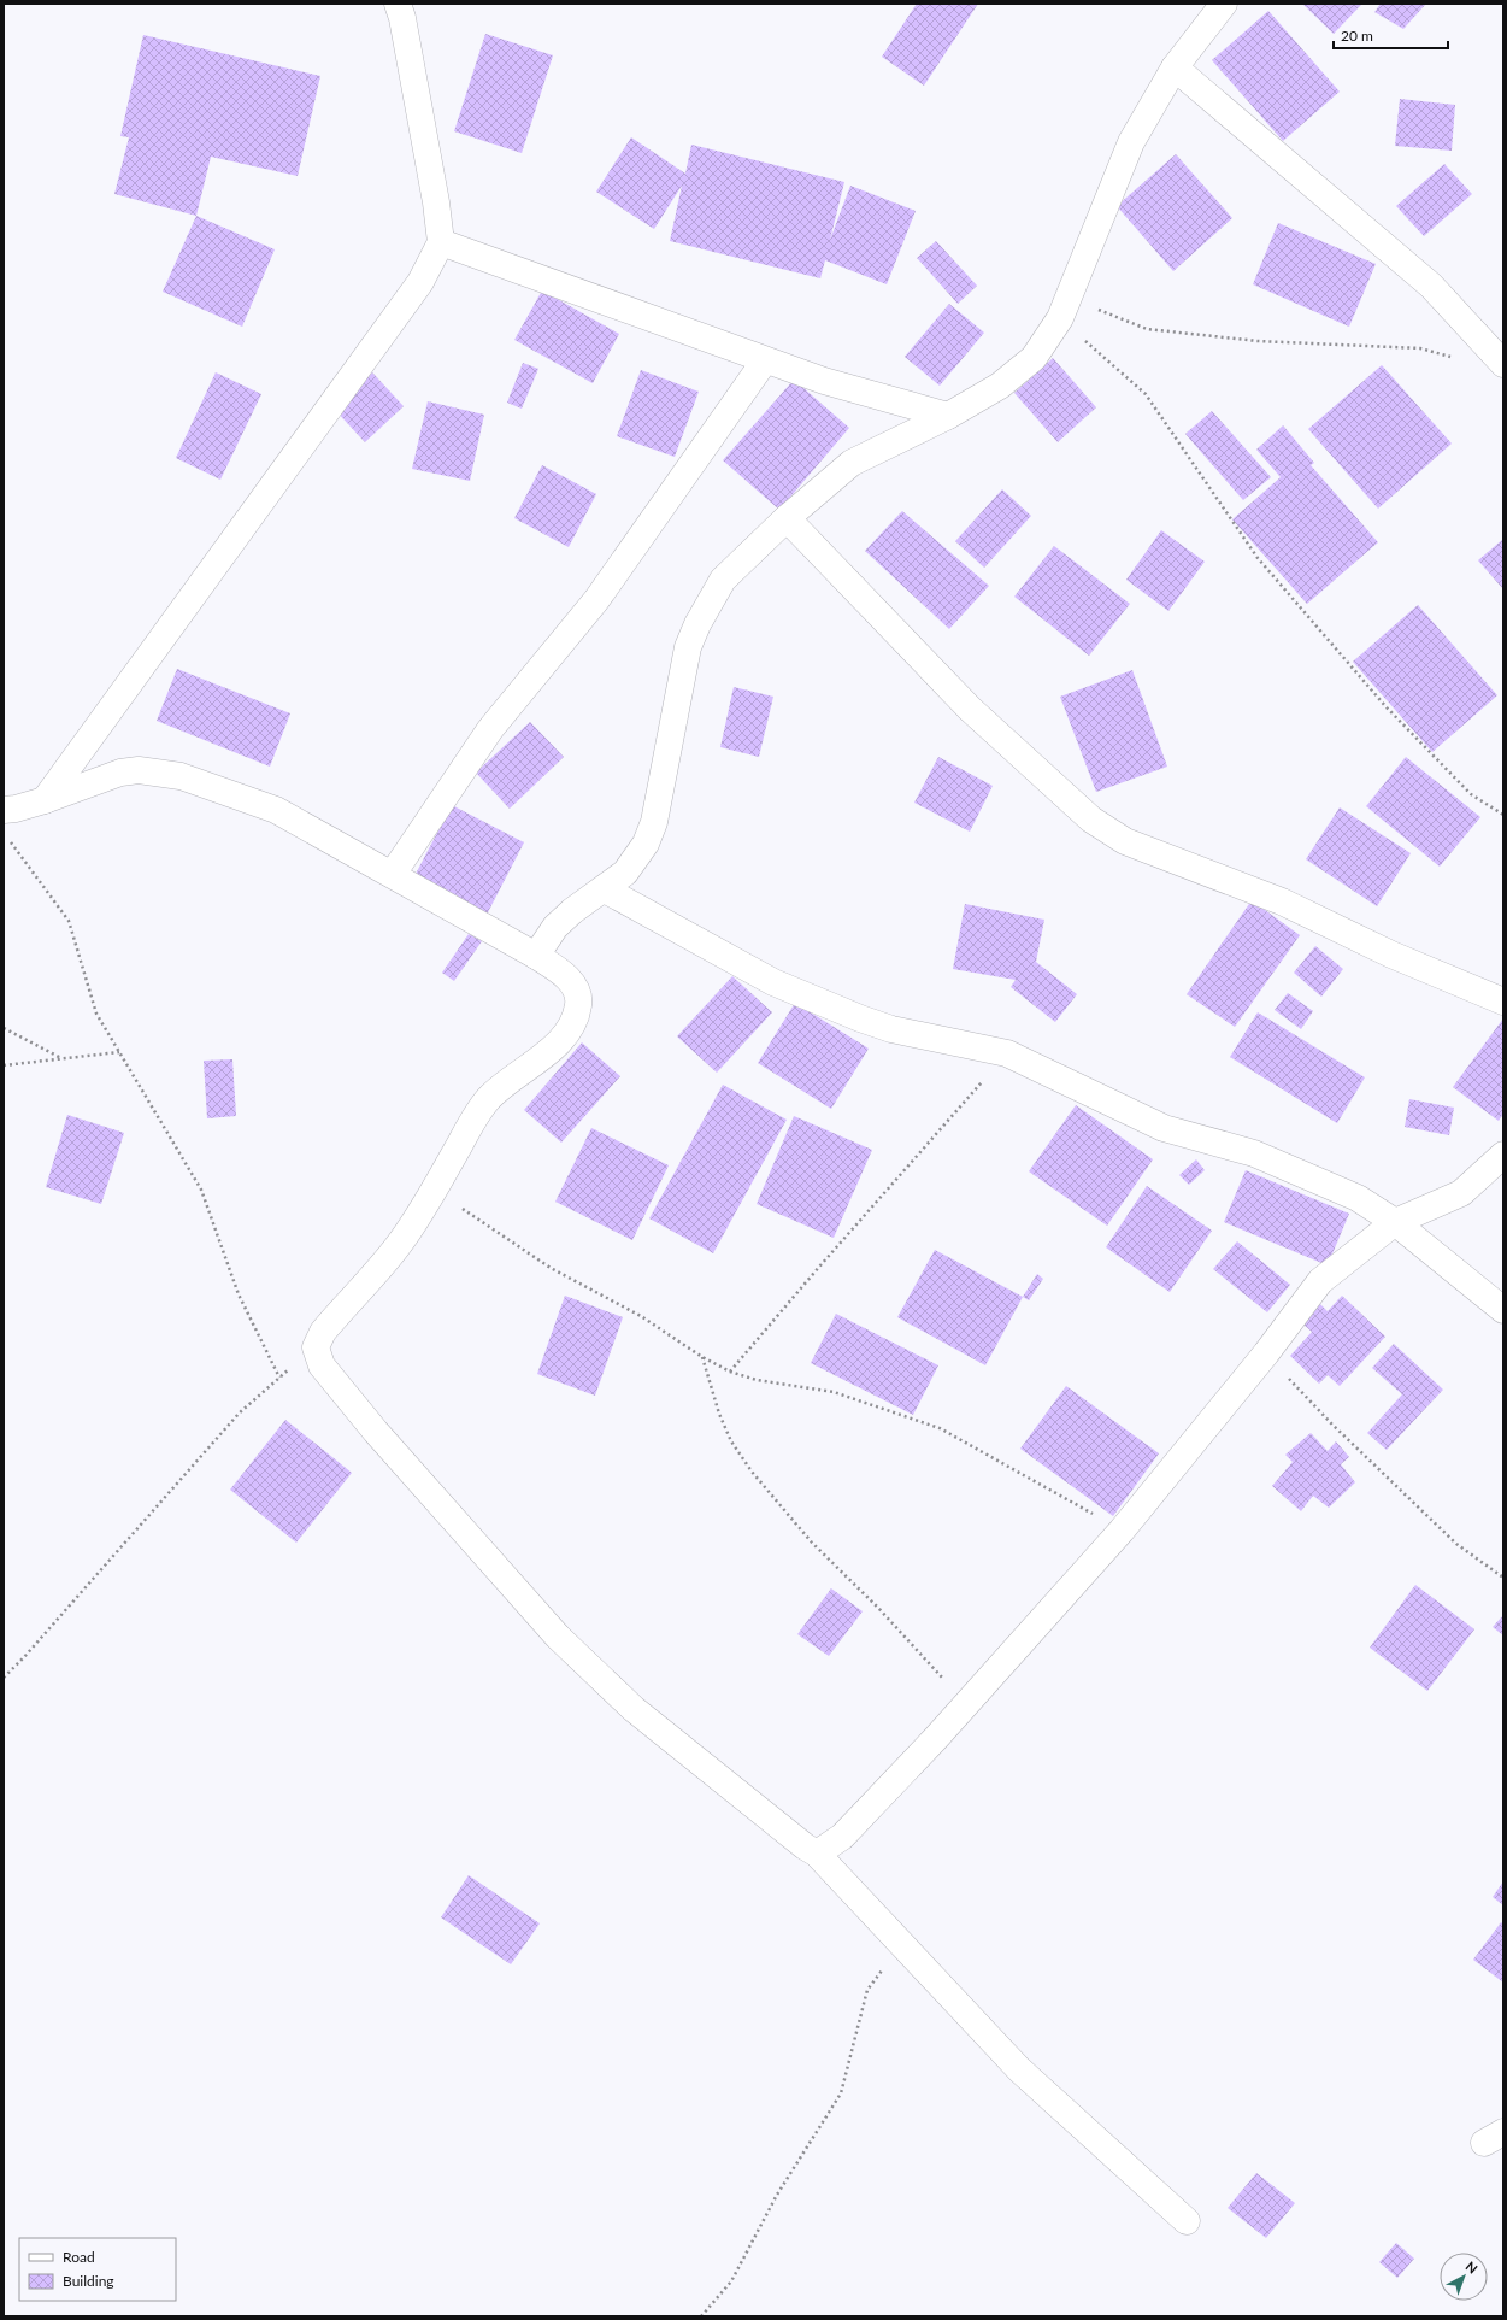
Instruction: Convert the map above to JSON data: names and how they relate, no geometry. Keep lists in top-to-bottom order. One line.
{"legend":["Road","Building"],"scale_bar":"20 m","north":"top right"}
